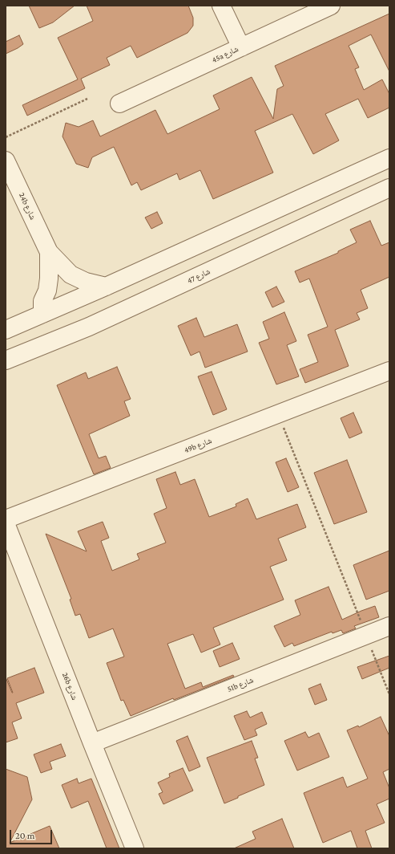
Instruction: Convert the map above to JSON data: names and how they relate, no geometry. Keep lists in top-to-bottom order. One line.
{"streets":{"street":["45a شارع","24b شارع","شارع 47","49b شارع","51b شارع","26b شارع"]},"crossings":[["51b شارع","26b شارع"]],"scale_bar":"20 m"}
